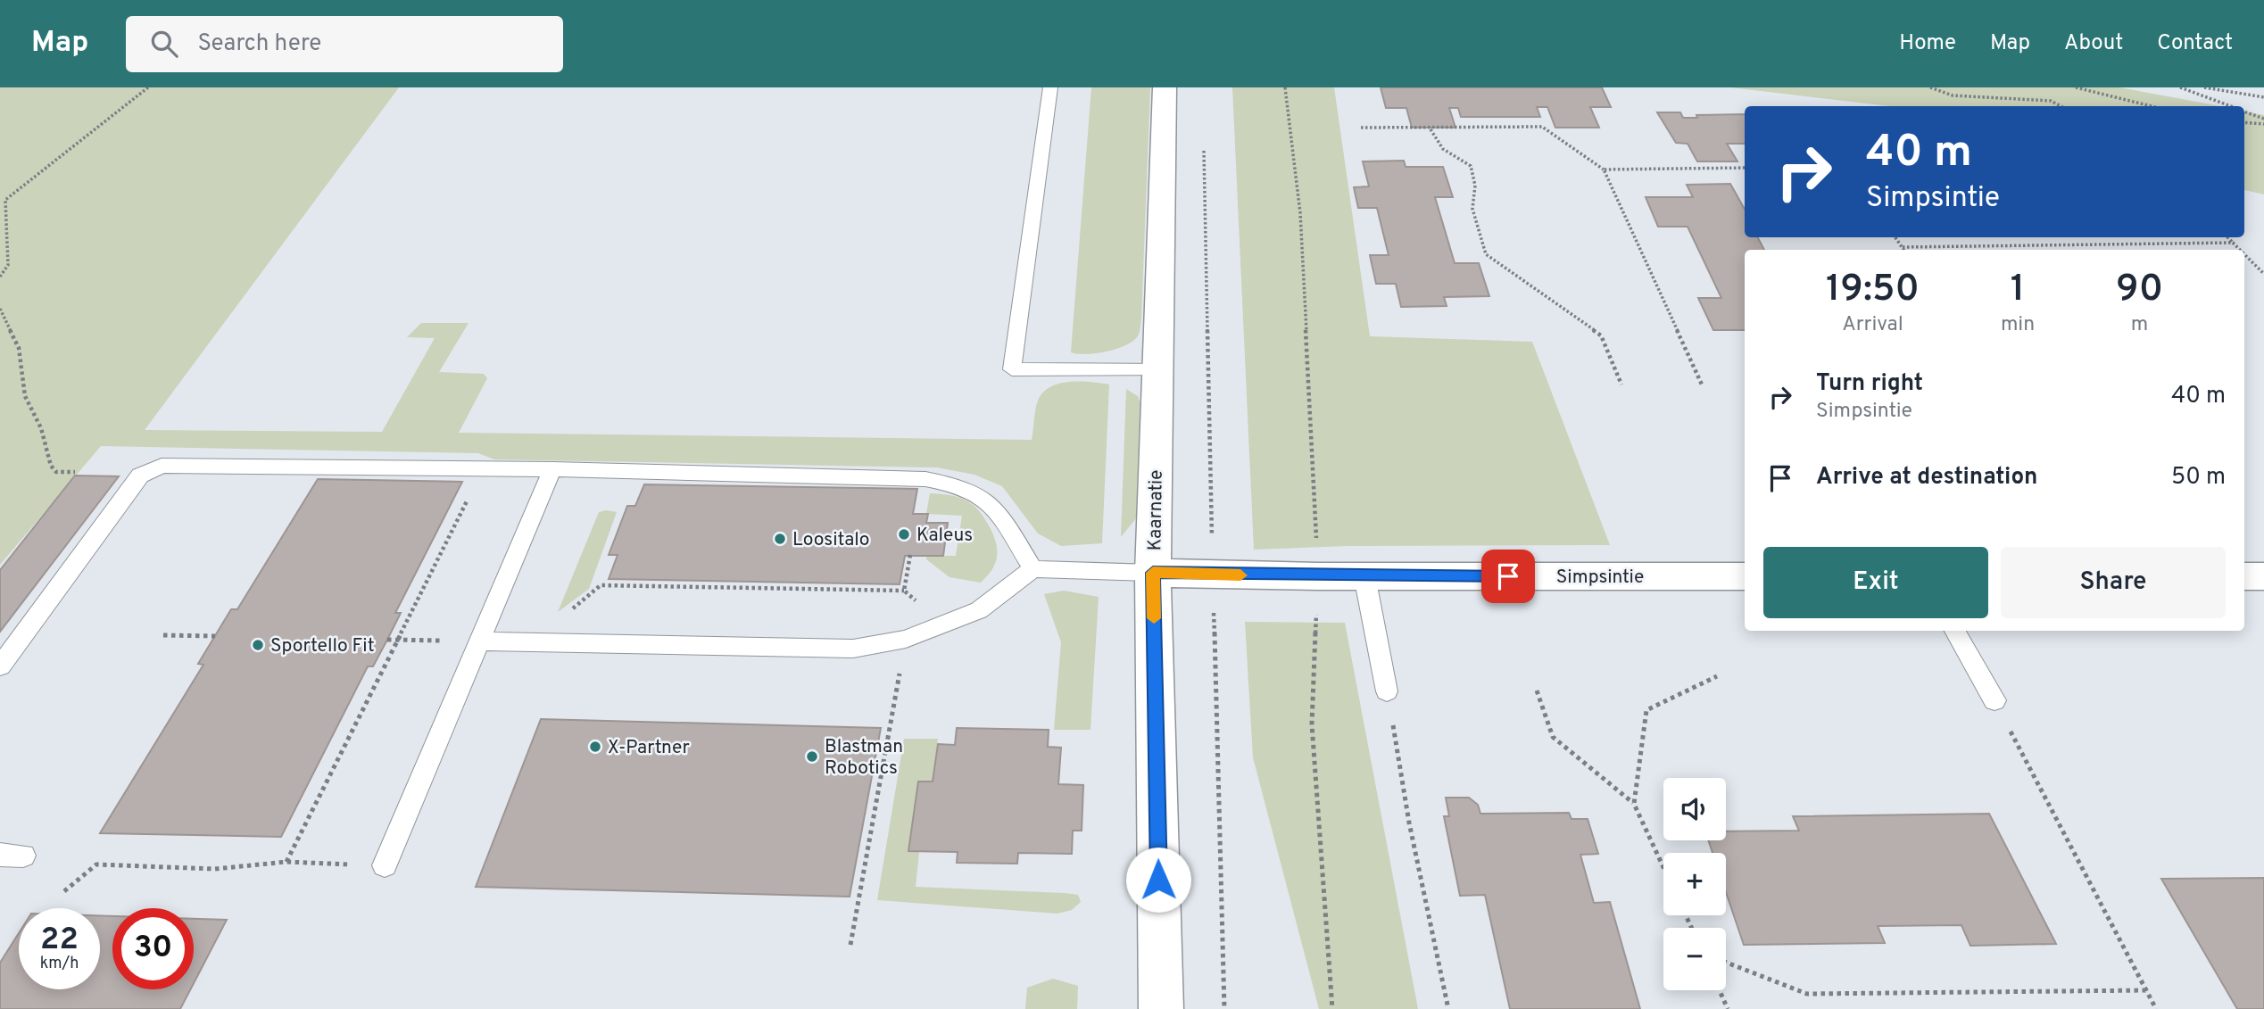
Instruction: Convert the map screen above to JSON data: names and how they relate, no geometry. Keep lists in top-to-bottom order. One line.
{"streets":{"street":["Kaarnatie","Simpsintie"]},"crossings":[["Kaarnatie","Simpsintie"]],"places":["Kaleus","Loositalo","Sportello Fit","X-Partner","Blastman Robotics"],"page":{"header":"Map","search":"Search here","nav":["Home","Map","About","Contact"],"turn":["40 m","Simpsintie"],"eta":["19:50","Arrival","1","min","90","m"],"list":[{"name":"Turn right","note":"Simpsintie","value":"40 m"},{"name":"Arrive at destination","value":"50 m"}],"buttons":["Exit","Share"],"map_buttons":["+","−"],"speed":"22 km/h","limit":"30"}}
